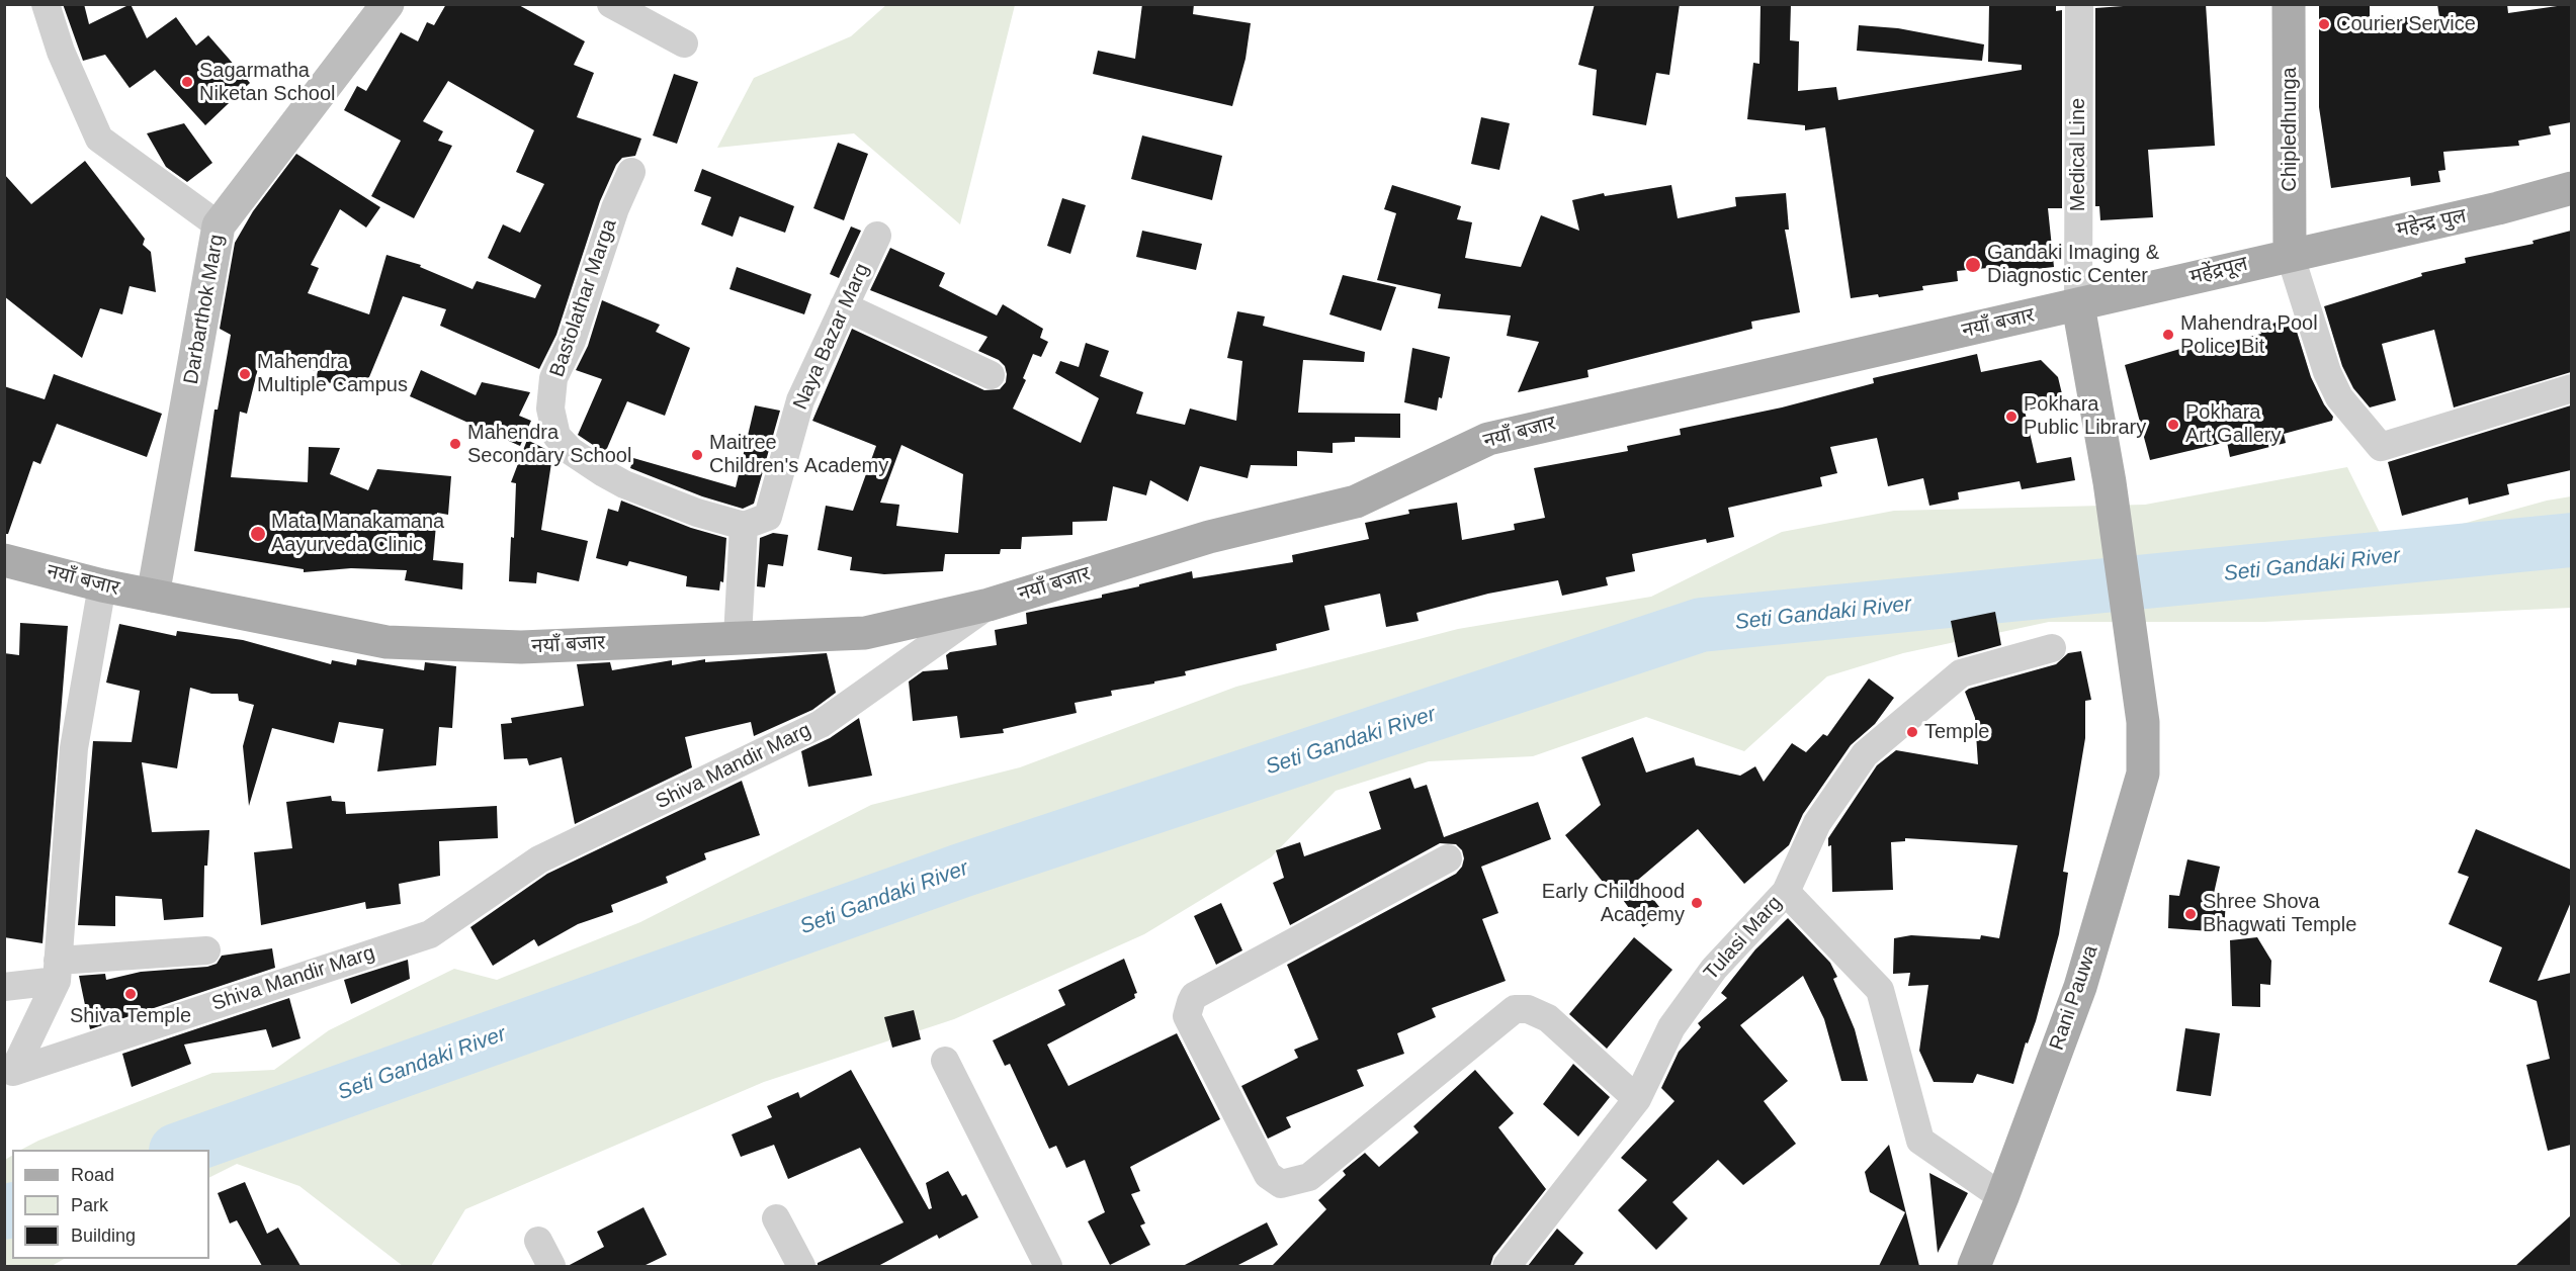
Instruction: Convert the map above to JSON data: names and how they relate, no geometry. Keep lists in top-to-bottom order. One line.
{"streets":{"main road":["Chipledhunga","महेन्द्र पुल","महेंद्रपूल","Darbarthok Marg","नयाँ बजार","Rani Pauwa"],"street":["Medical Line","Bastolathar Marga","Naya Bazar Marg","Shiva Mandir Marg","Tulasi Marg"]},"crossings":[["Chipledhunga","महेन्द्र पुल"],["Chipledhunga","महेंद्रपूल"],["Medical Line","महेंद्रपूल"],["Medical Line","नयाँ बजार"],["Medical Line","Rani Pauwa"],["महेन्द्र पुल","महेंद्रपूल"],["महेंद्रपूल","नयाँ बजार"],["महेंद्रपूल","Rani Pauwa"],["Bastolathar Marga","Naya Bazar Marg"],["Darbarthok Marg","नयाँ बजार"],["नयाँ बजार","Shiva Mandir Marg"],["नयाँ बजार","Rani Pauwa"]],"water":["Seti Gandaki River"],"places":["Courier Service","Sagarmatha Niketan School","Gandaki Imaging & Diagnostic Center","Mahendra Pool Police Bit","Mahendra Multiple Campus","Pokhara Public Library","Pokhara Art Gallery","Mahendra Secondary School","Maitree Children's Academy","Mata Manakamana Aayurveda Clinic","Temple","Early Childhood Academy","Shree Shova Bhagwati Temple","Shiva Temple"],"legend":["Road","Park","Building"]}
